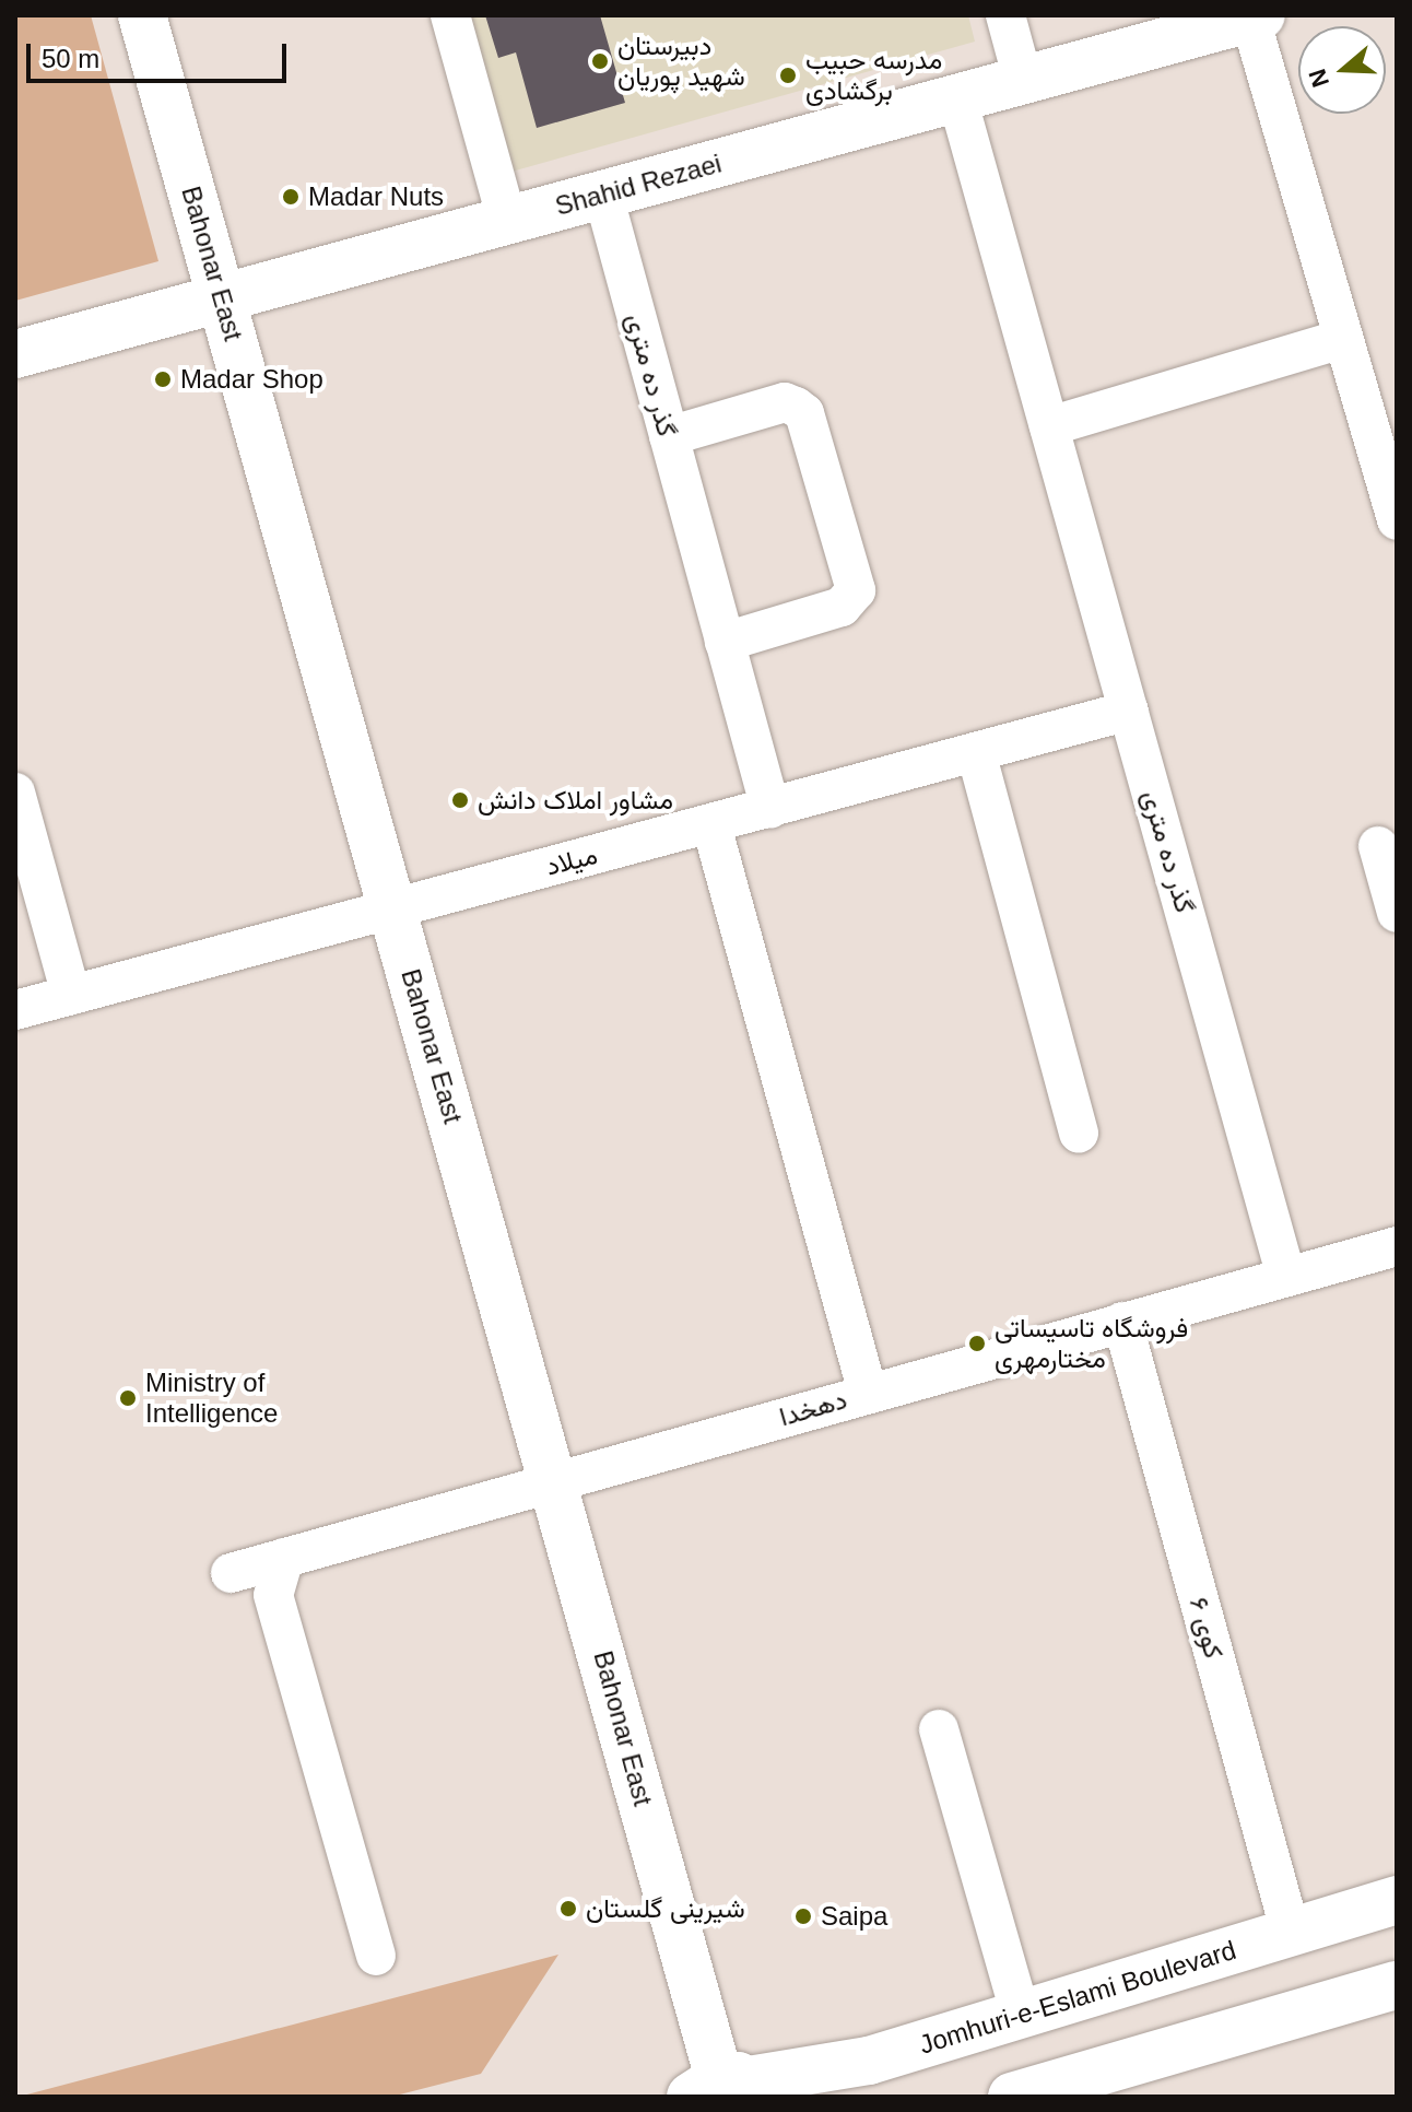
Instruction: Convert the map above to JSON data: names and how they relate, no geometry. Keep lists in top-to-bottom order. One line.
{"streets":{"street":["Shahid Rezaei","Bahonar East","گذر ده متری","میلاد","دهخدا","کوی ۶","Jomhuri-e-Eslami Boulevard"]},"crossings":[["Shahid Rezaei","Bahonar East"],["Shahid Rezaei","گذر ده متری"],["Bahonar East","میلاد"],["Bahonar East","دهخدا"],["Bahonar East","Jomhuri-e-Eslami Boulevard"],["گذر ده متری","میلاد"],["گذر ده متری","دهخدا"],["دهخدا","کوی ۶"],["کوی ۶","Jomhuri-e-Eslami Boulevard"]],"places":["دبیرستان شهید پوریان","مدرسه حبیب برگشادی","Madar Nuts","Madar Shop","مشاور املاک دانش","فروشگاه تاسیساتی مختارمهری","Ministry of Intelligence","شیرینی گلستان","Saipa"],"scale_bar":"50 m","north":"left"}
